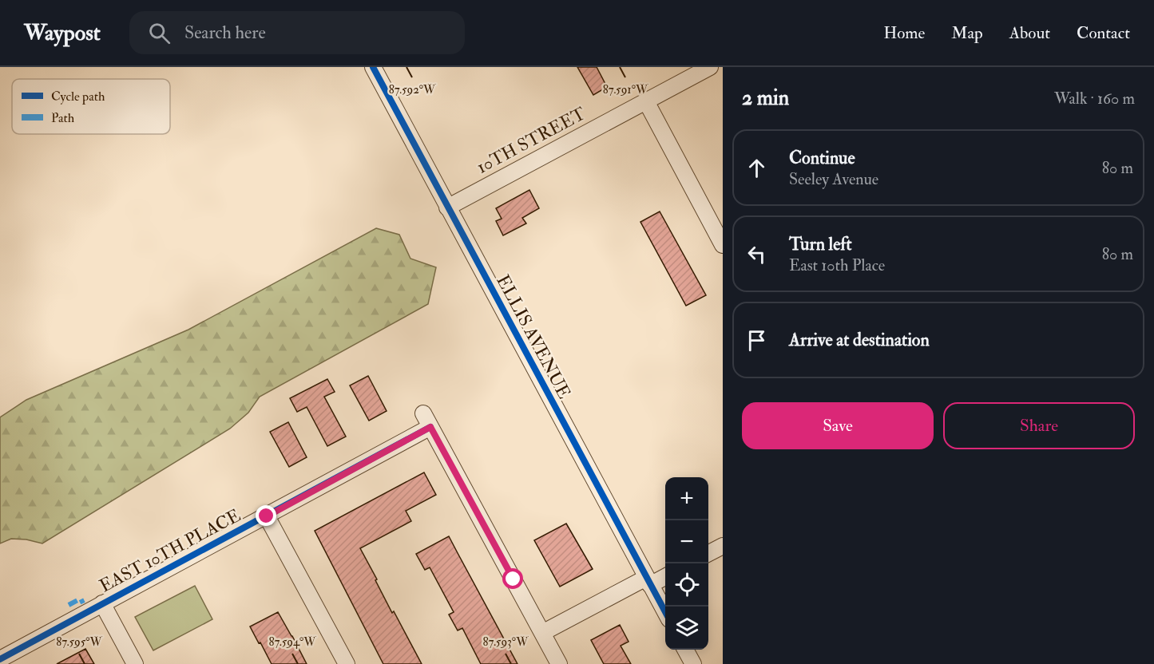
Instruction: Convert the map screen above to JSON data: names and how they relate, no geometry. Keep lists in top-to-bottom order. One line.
{"streets":{"street":["10TH STREET","ELLIS AVENUE","EAST 10TH PLACE"]},"crossings":[["10TH STREET","ELLIS AVENUE"]],"legend":["Cycle path","Path"],"page":{"header":"Waypost","search":"Search here","nav":["Home","Map","About","Contact"],"heading":["2 min","Walk · 160 m"],"list":[["Continue","Seeley Avenue","80 m"],["Turn left","East 10th Place","80 m"],"Arrive at destination"],"buttons":["Save","Share"],"map_buttons":["+","−"]},"coordinates":["87.592°W","87.591°W","87.595°W","87.594°W","87.593°W"]}
